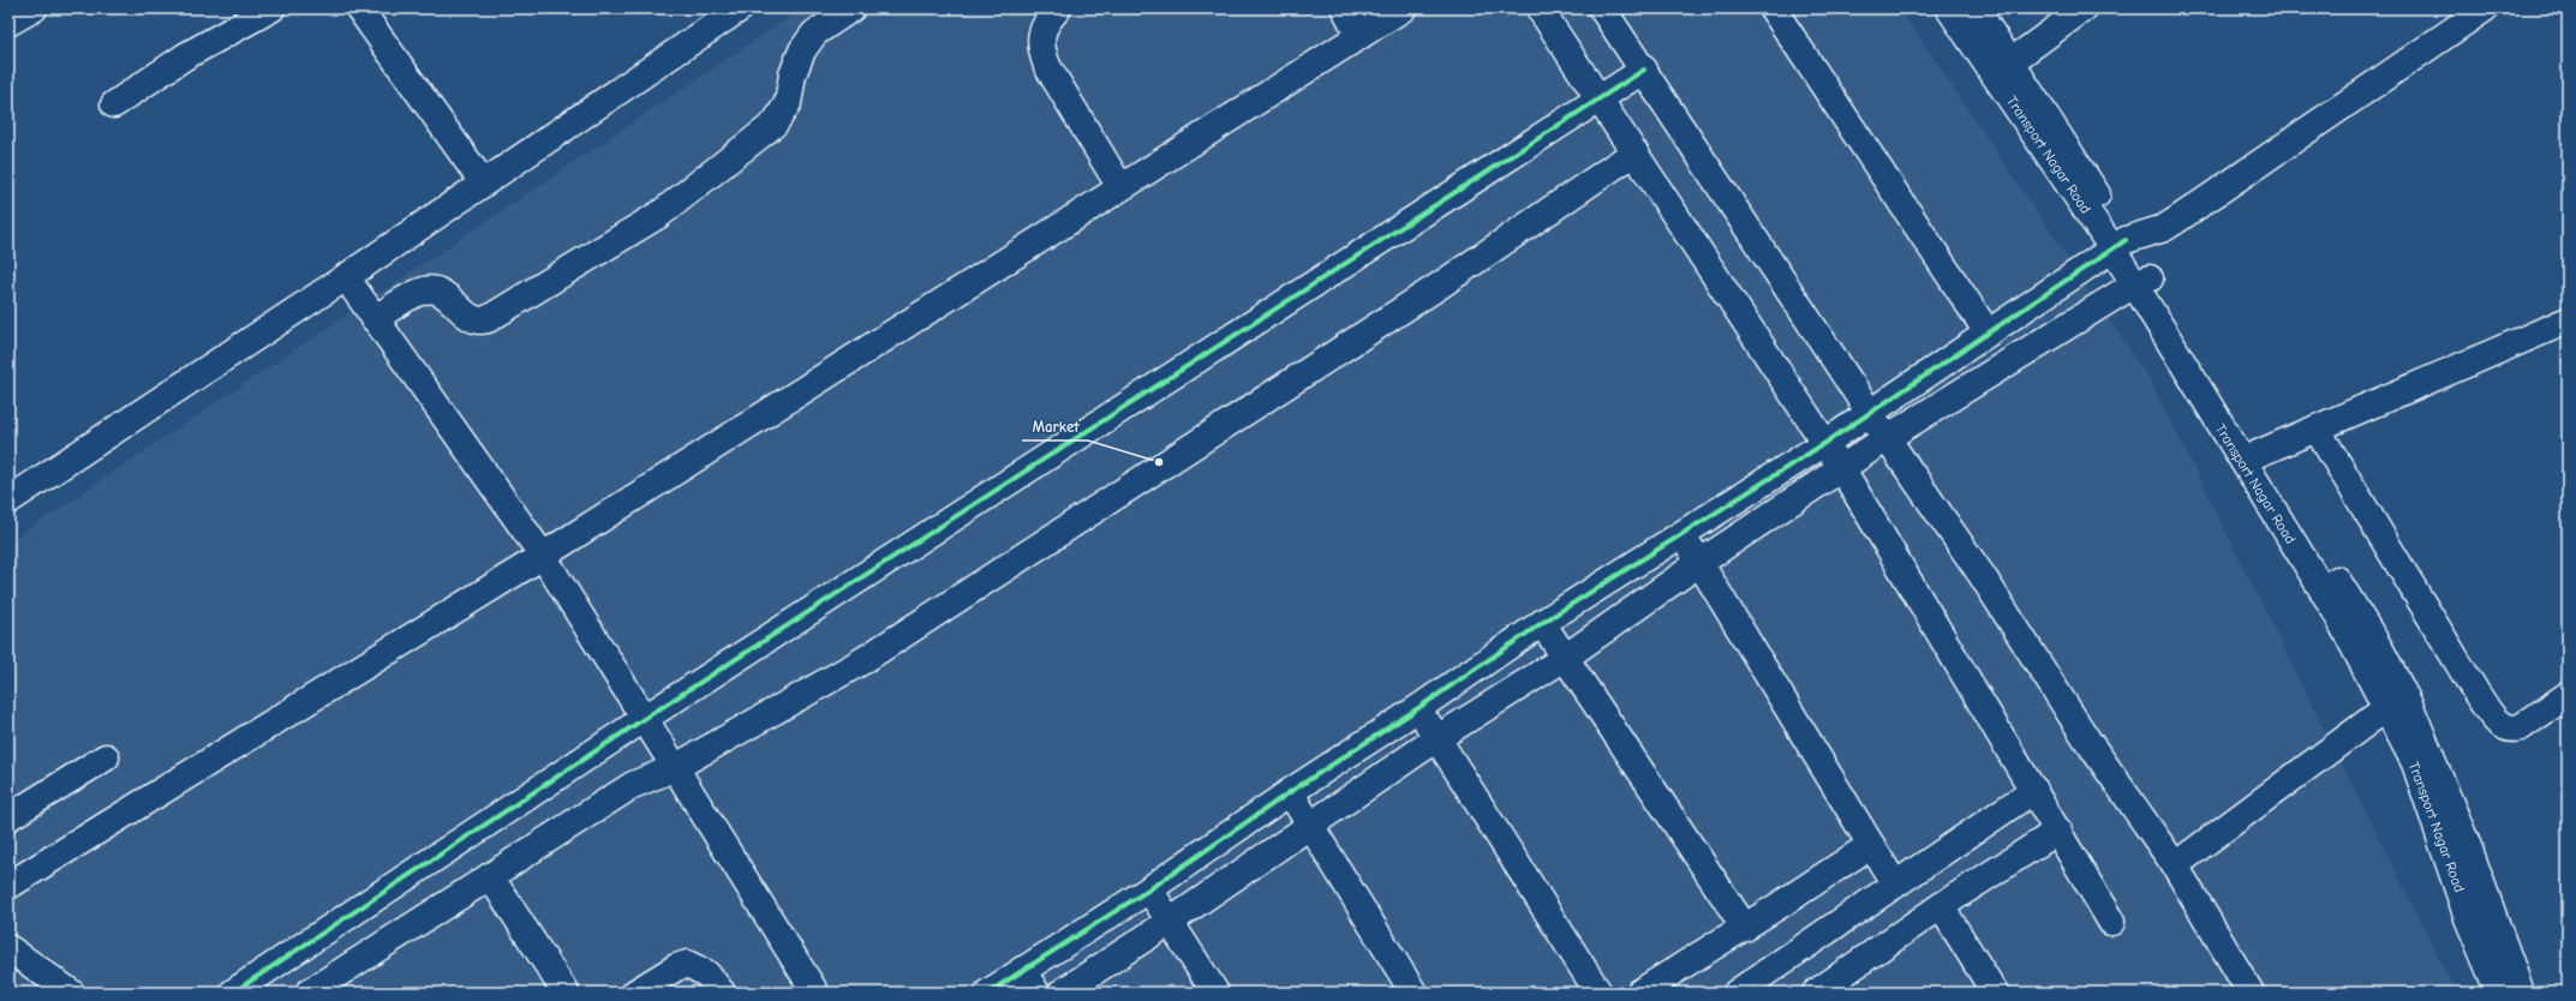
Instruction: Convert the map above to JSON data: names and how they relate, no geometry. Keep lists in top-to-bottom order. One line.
{"streets":{"street":["Transport Nagar Road"]},"places":["Market"]}
